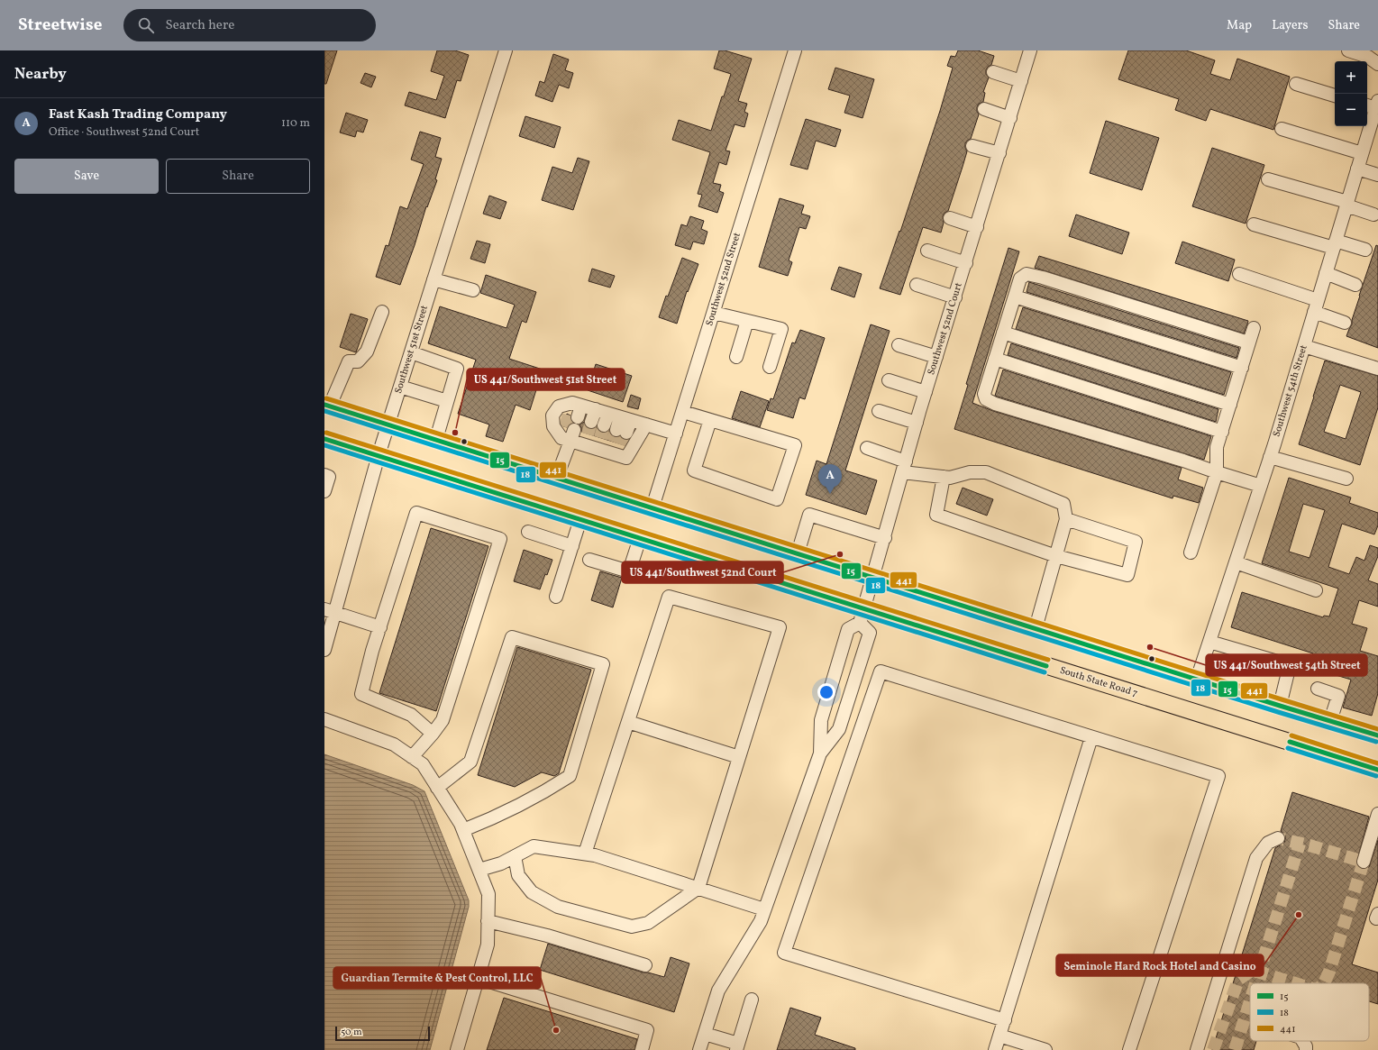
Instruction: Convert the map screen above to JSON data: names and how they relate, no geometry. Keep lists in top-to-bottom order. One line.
{"streets":{"main road":["South State Road 7"],"street":["Southwest 52nd Street","Southwest 52nd Court","Southwest 51st Street","Southwest 54th Street"]},"crossings":[["Southwest 52nd Court","South State Road 7"],["Southwest 51st Street","South State Road 7"]],"places":["US 441/Southwest 51st Street","US 441/Southwest 52nd Court","US 441/Southwest 54th Street","Seminole Hard Rock Hotel and Casino","Guardian Termite & Pest Control, LLC"],"lines":["transit line 441","transit line 15","transit line 18"],"legend":["15","18","441"],"scale_bar":"50 m","page":{"header":"Streetwise","search":"Search here","nav":["Map","Layers","Share"],"heading":"Nearby","map_buttons":["+","−"],"list":[{"mark":"A","name":"Fast Kash Trading Company","note":"Office · Southwest 52nd Court","value":"110 m"}],"buttons":["Save","Share"],"pins":"A","scale":"50 m"}}
